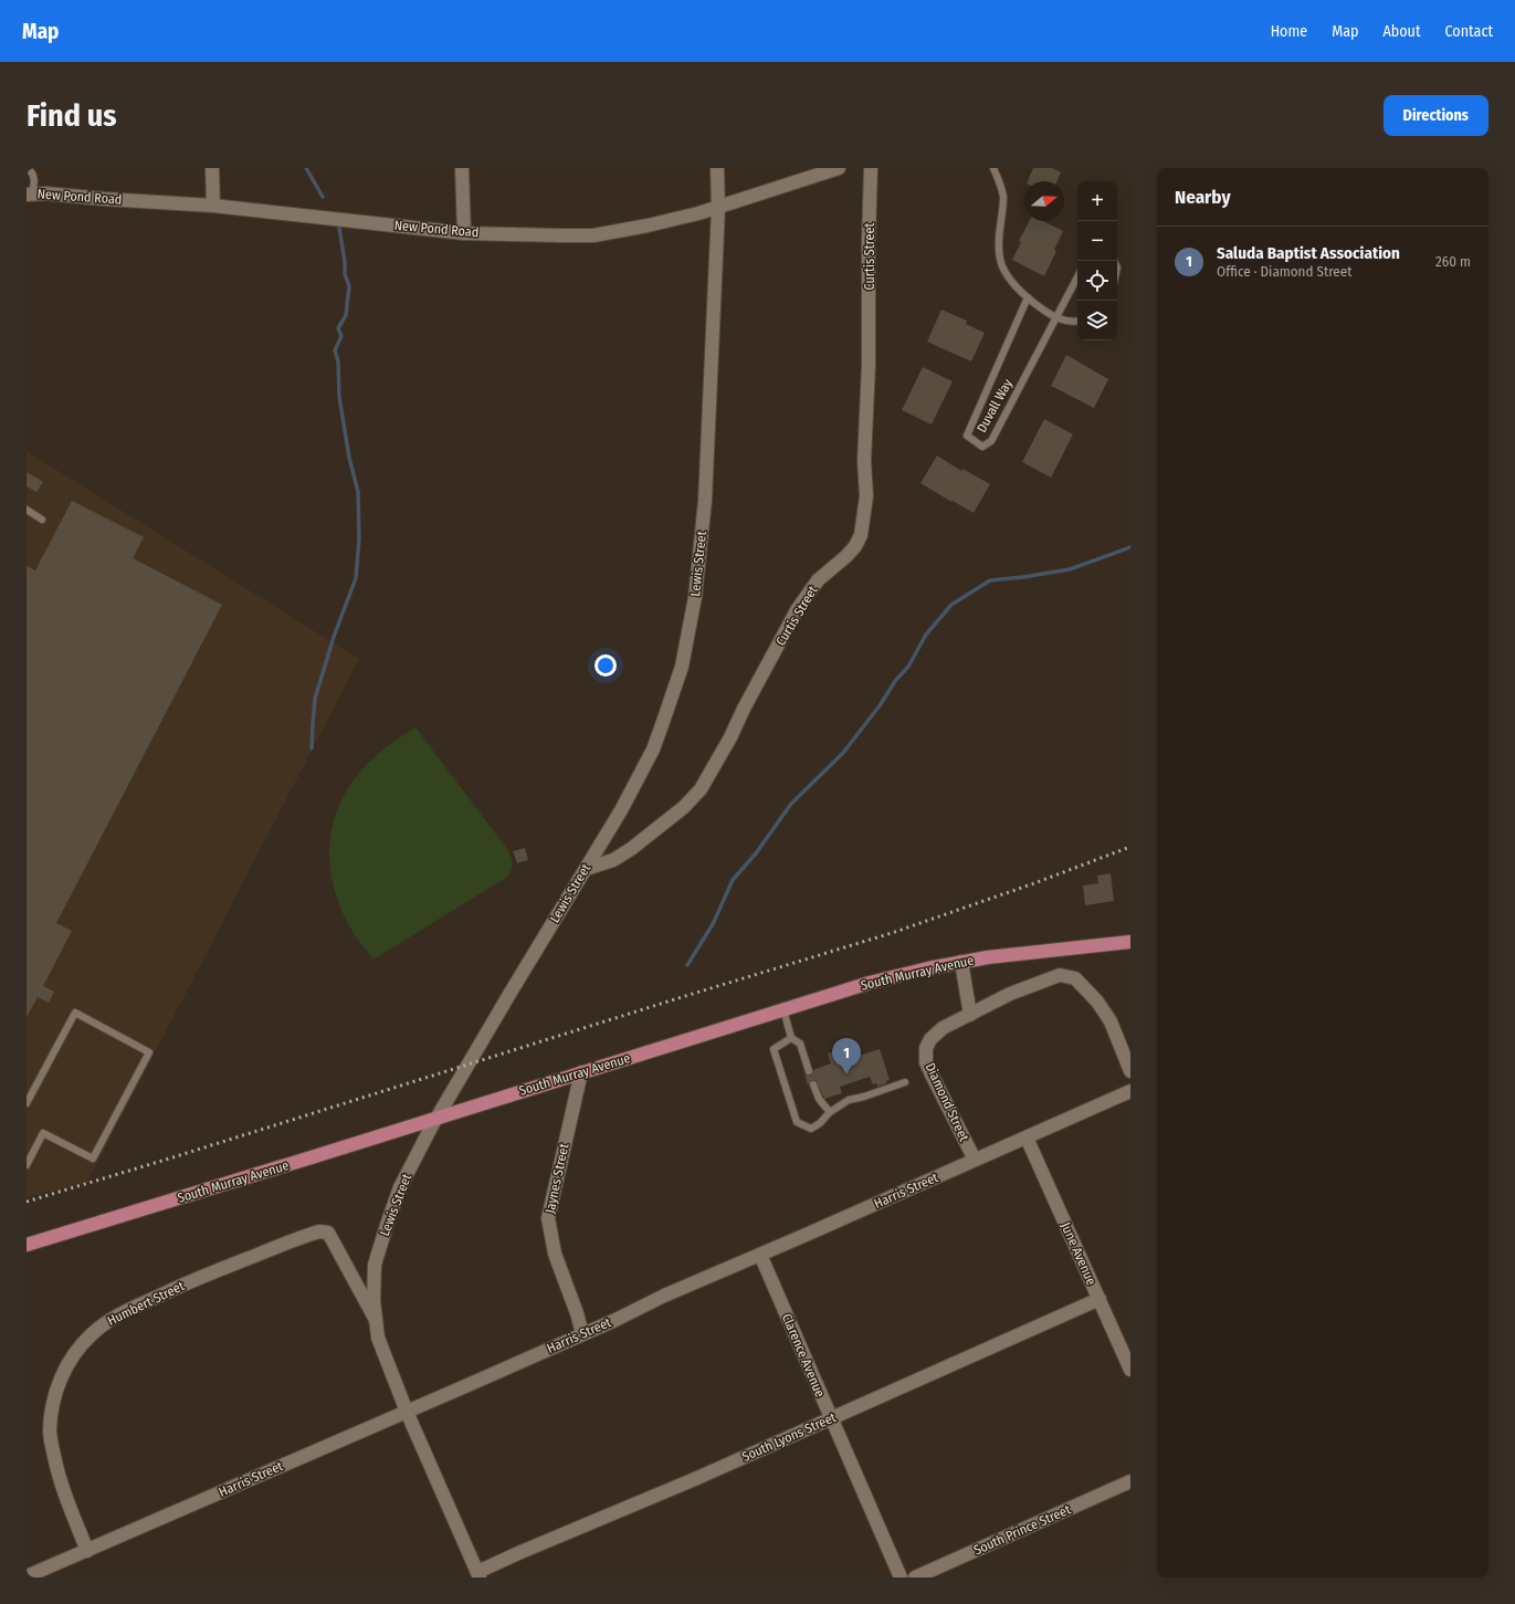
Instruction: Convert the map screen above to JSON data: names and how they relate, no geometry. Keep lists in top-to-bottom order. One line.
{"streets":{"main road":["South Murray Avenue"],"street":["New Pond Road","Curtis Street","Lewis Street","Diamond Street","Jaynes Street","Harris Street","June Avenue","Humbert Street","Clarence Avenue","South Lyons Street","South Prince Street"],"lane":["Duvall Way"]},"crossings":[["New Pond Road","Lewis Street"],["Curtis Street","Lewis Street"],["Lewis Street","South Murray Avenue"],["Lewis Street","Harris Street"],["Lewis Street","Humbert Street"],["Lewis Street","South Lyons Street"],["South Murray Avenue","Jaynes Street"],["Diamond Street","Harris Street"],["Jaynes Street","Harris Street"],["Harris Street","June Avenue"],["Harris Street","Humbert Street"],["Harris Street","Clarence Avenue"],["June Avenue","South Lyons Street"],["Clarence Avenue","South Lyons Street"]],"north":"right","page":{"header":"Map","nav":["Home","Map","About","Contact"],"buttons":"Directions","title":"Find us","heading":"Nearby","map_buttons":["+","−"],"list":[{"mark":"1","name":"Saluda Baptist Association","note":"Office · Diamond Street","value":"260 m"}],"pins":"1"}}
